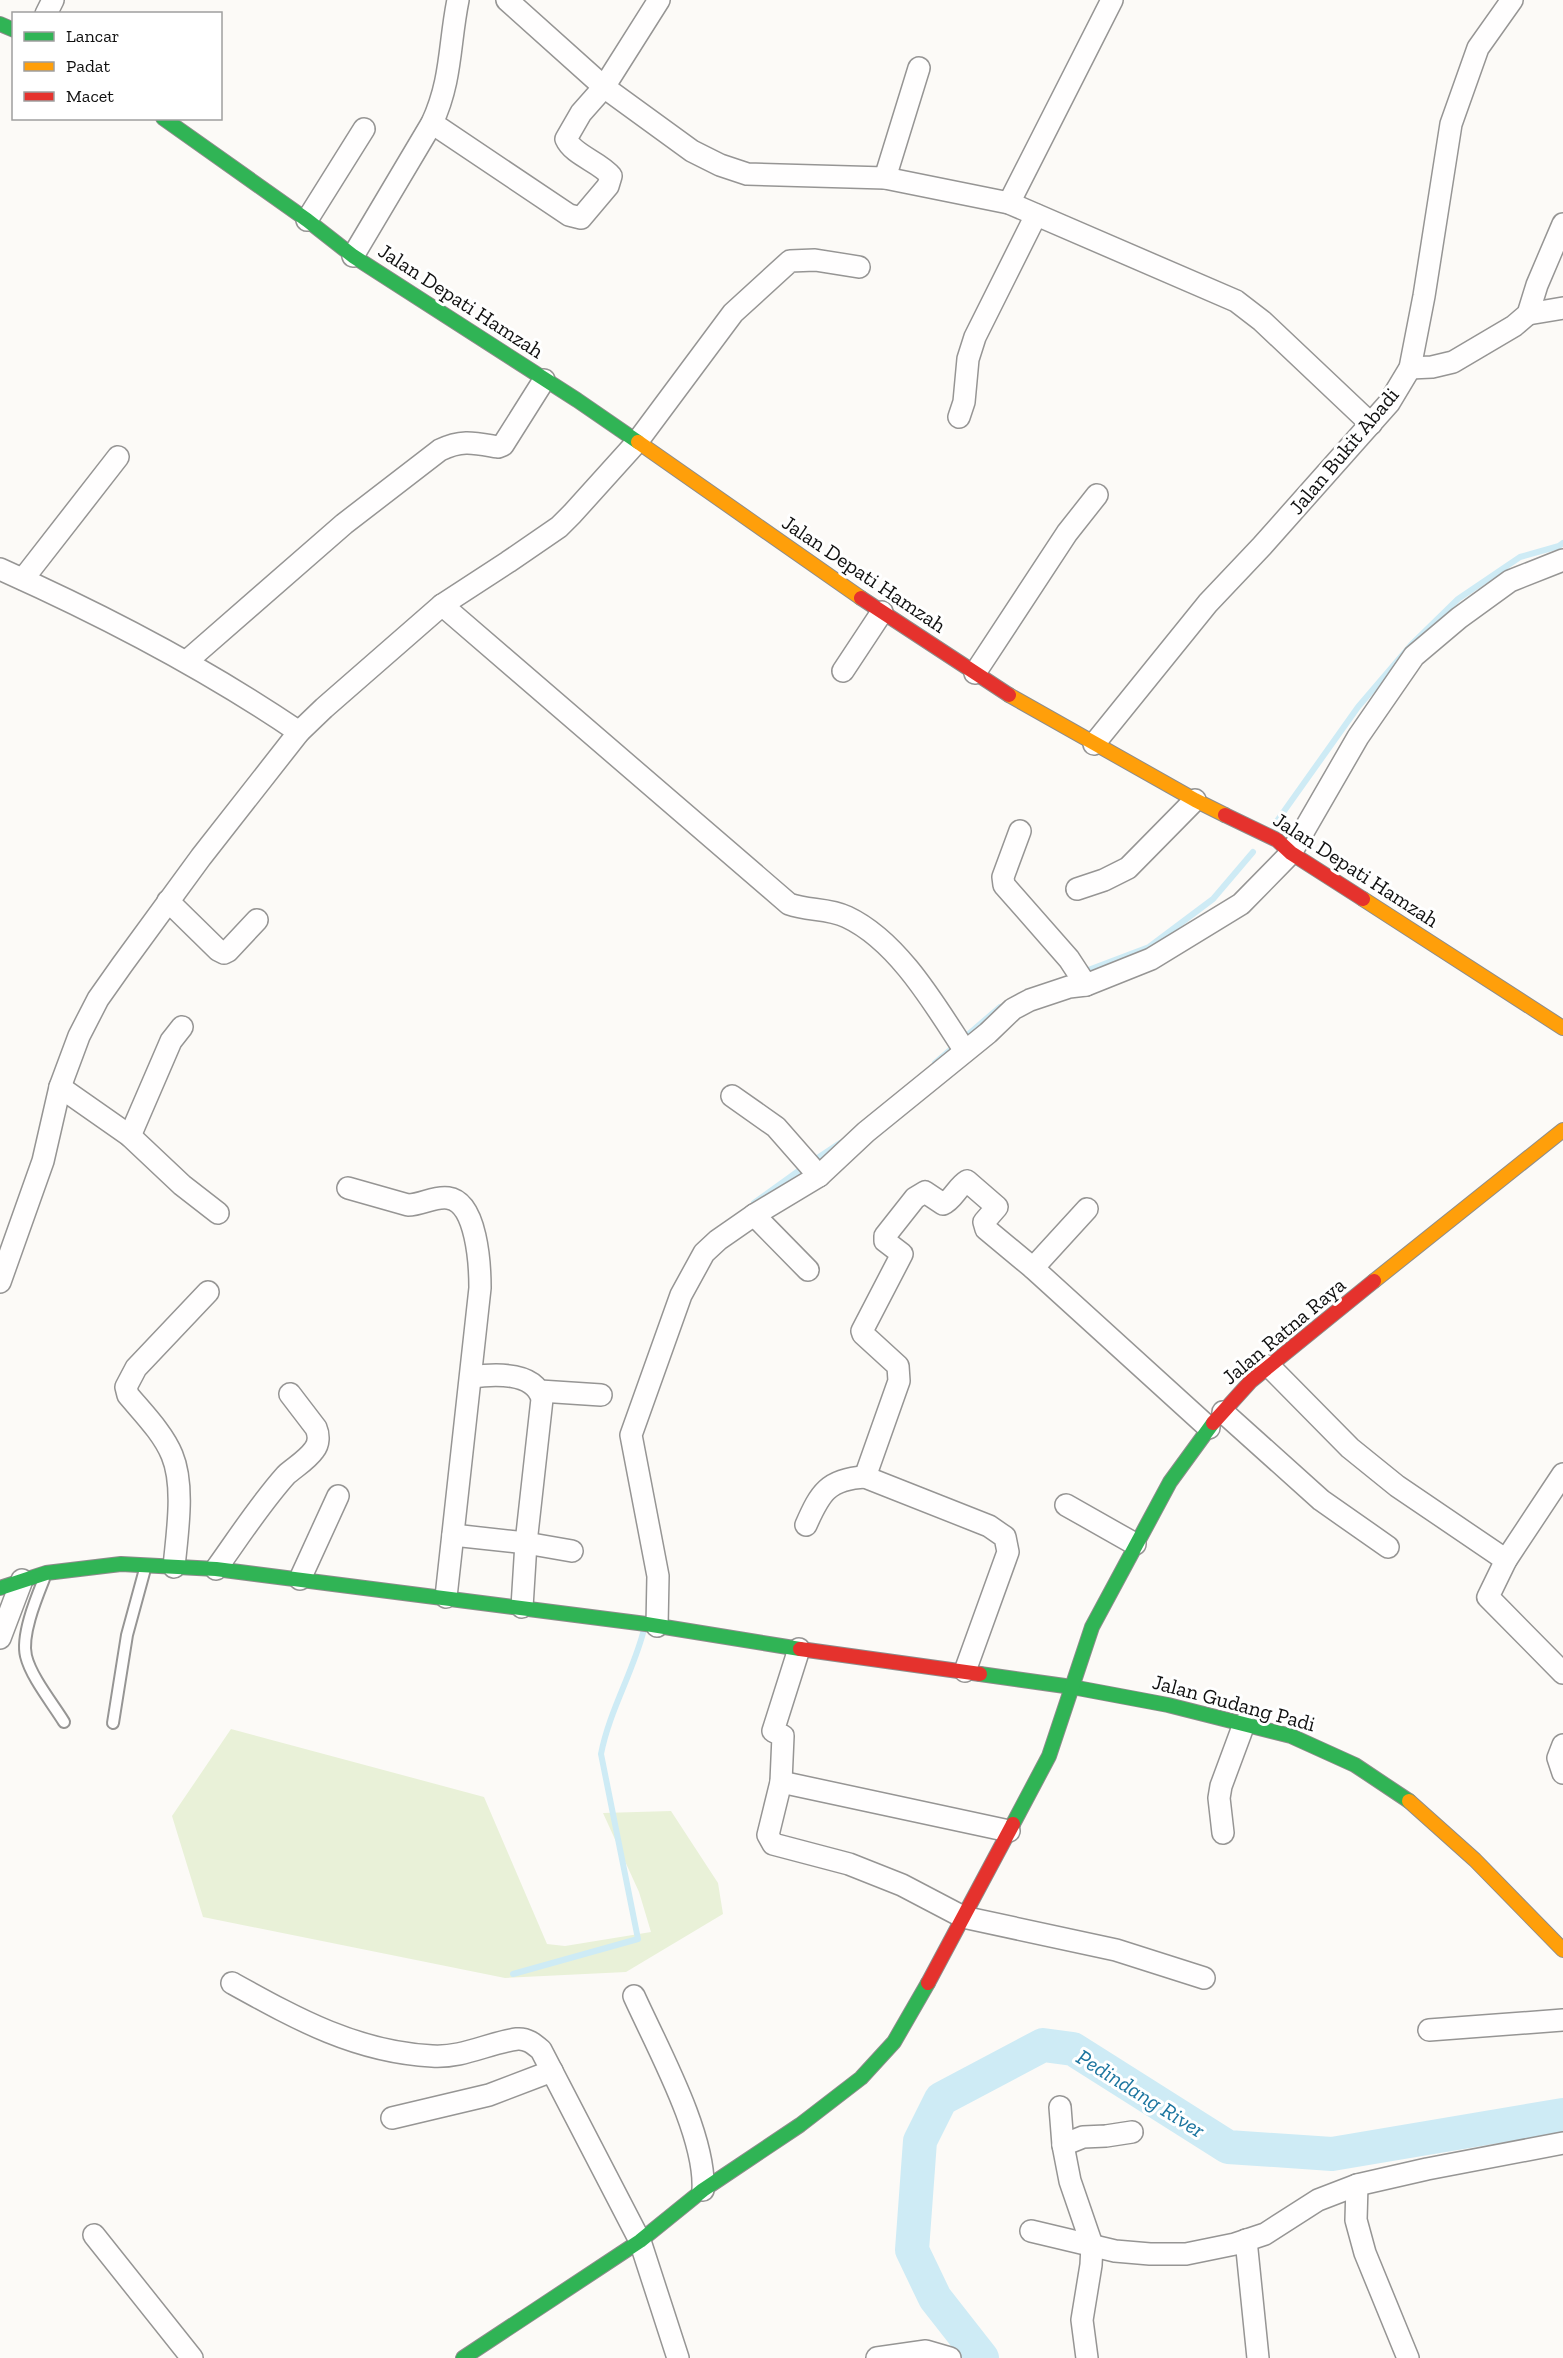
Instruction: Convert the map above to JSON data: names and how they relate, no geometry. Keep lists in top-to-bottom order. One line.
{"streets":{"street":["Jalan Depati Hamzah","Jalan Bukit Abadi","Jalan Ratna Raya","Jalan Gudang Padi"]},"crossings":[["Jalan Depati Hamzah","Jalan Bukit Abadi"],["Jalan Ratna Raya","Jalan Gudang Padi"]],"water":["Pedindang River"],"legend":["Lancar","Padat","Macet"]}
